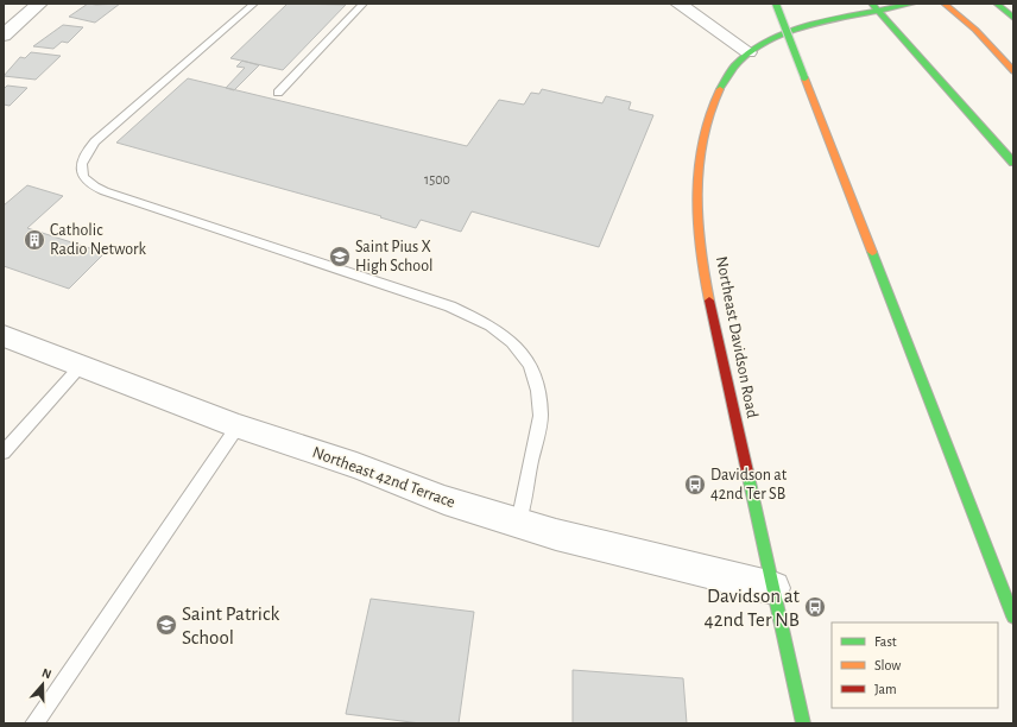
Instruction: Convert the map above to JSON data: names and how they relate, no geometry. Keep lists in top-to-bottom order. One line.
{"streets":{"main road":["Northeast Davidson Road"],"street":["Northeast 42nd Terrace"]},"crossings":[["Northeast Davidson Road","Northeast 42nd Terrace"]],"places":{"building":["Catholic Radio Network"],"school or university":["Saint Pius X High School","Saint Patrick School"],"bus stop":["Davidson at 42nd Ter SB","Davidson at 42nd Ter NB"]},"house_numbers":["1500"],"legend":["Fast","Slow","Jam"],"north":"top"}
